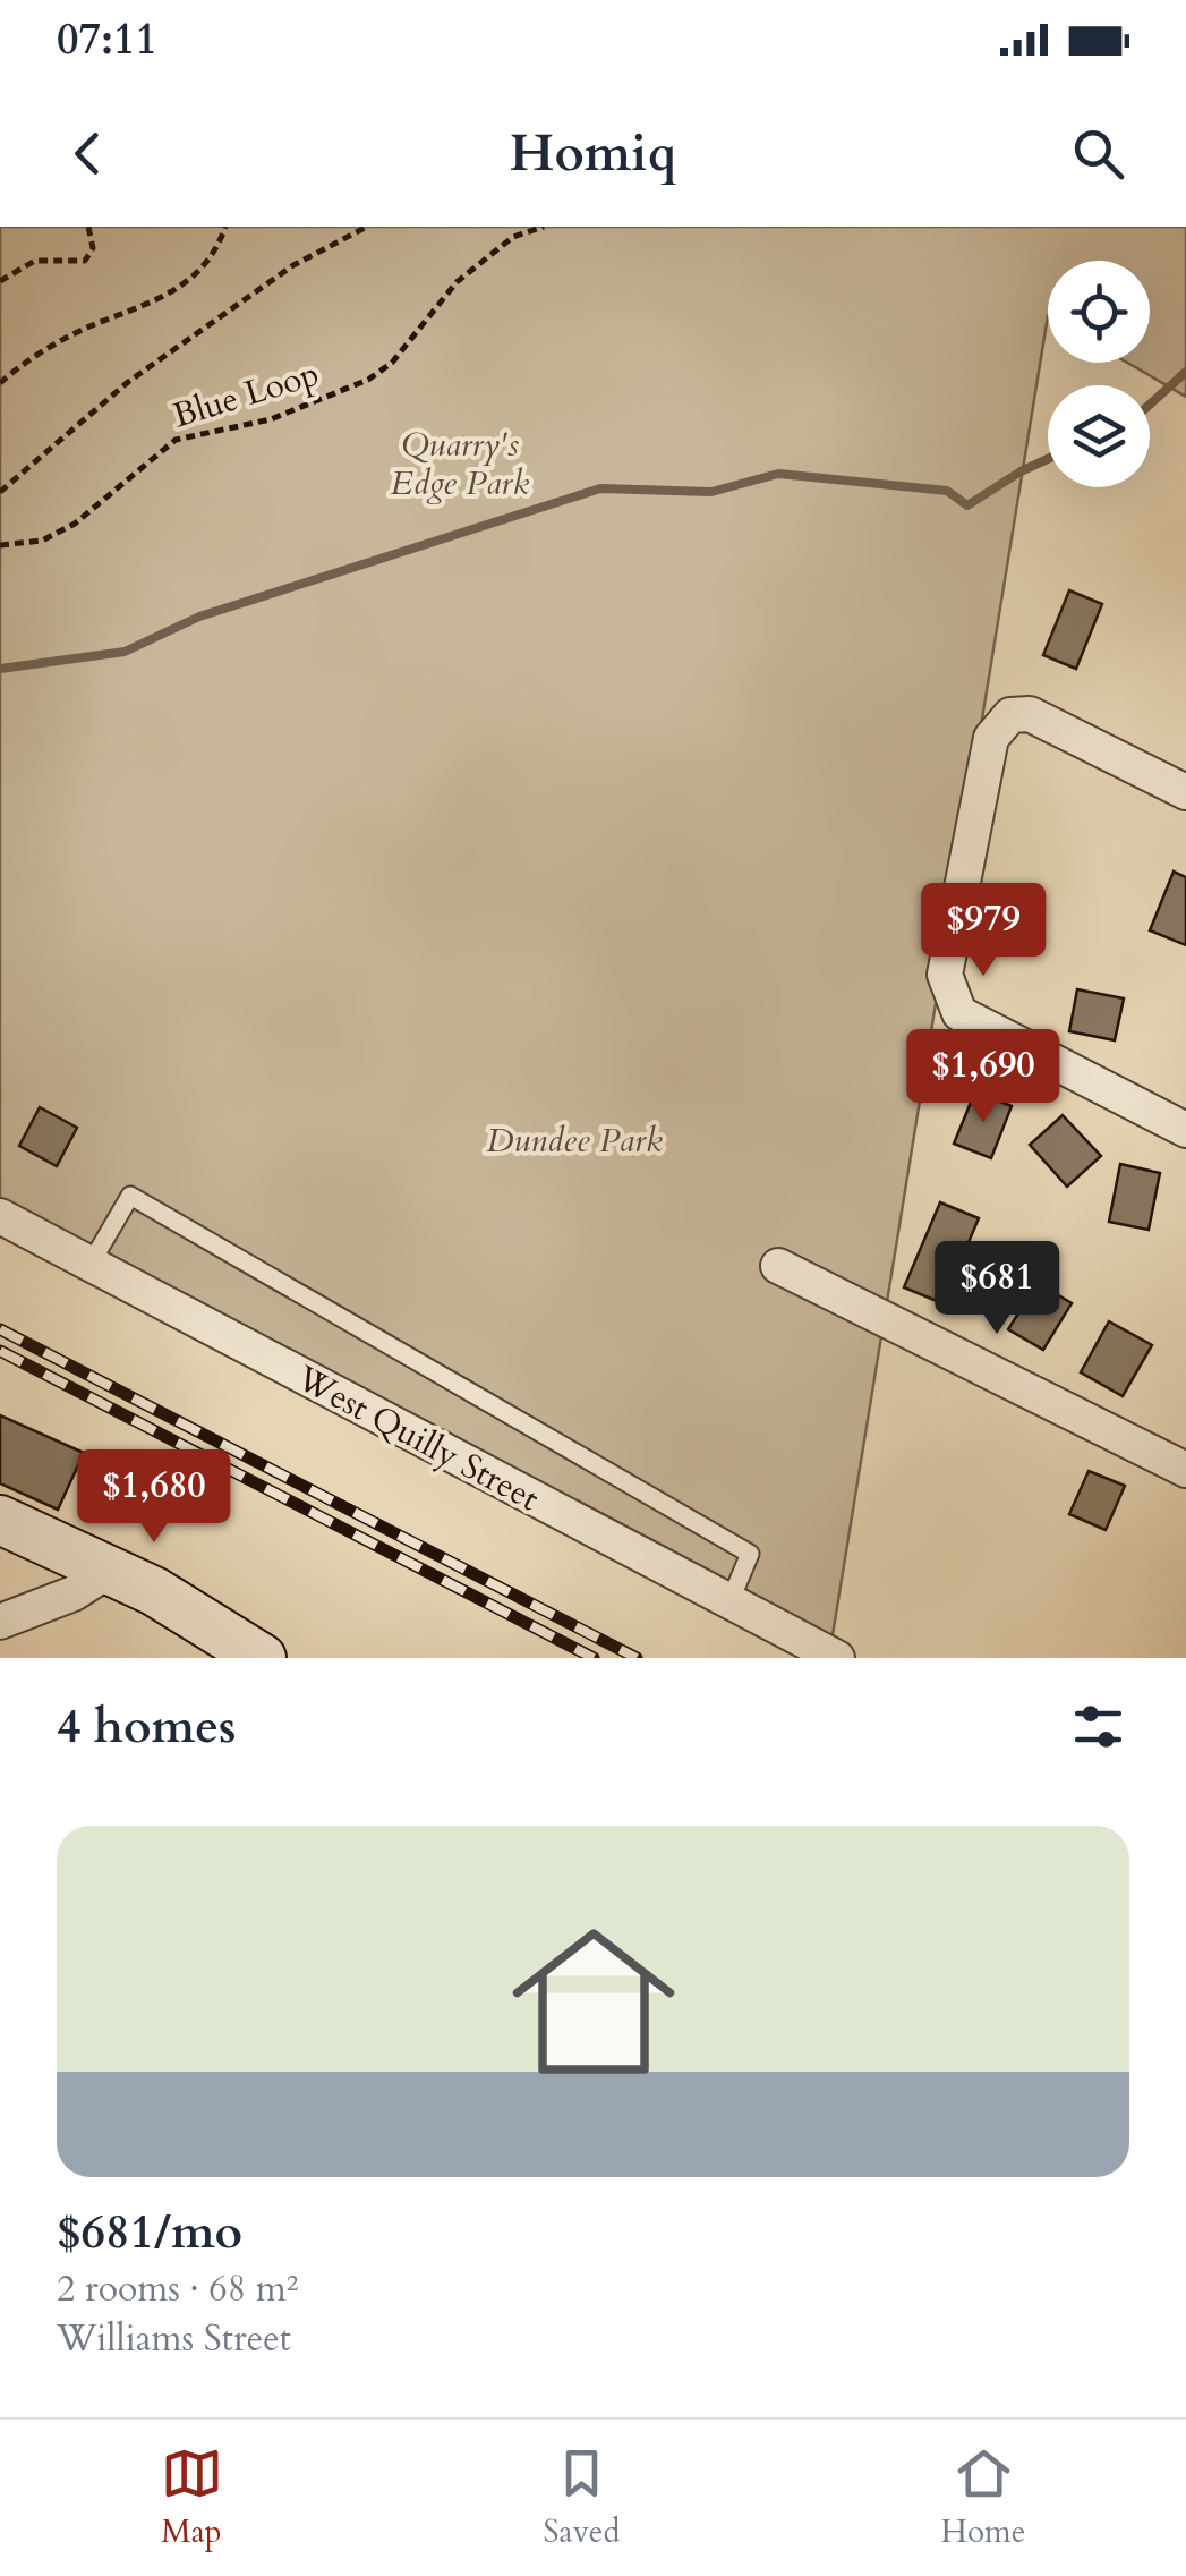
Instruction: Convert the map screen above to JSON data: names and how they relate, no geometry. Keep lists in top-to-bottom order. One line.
{"streets":{"street":["West Quilly Street"],"path":["Blue Loop"]},"parks":["Quarry's Edge Park","Dundee Park"],"page":{"status":"07:11","header":"Homiq","price":["$979","$1,690","$681","$1,680"],"heading":"4 homes","list":[{"name":"$681/mo","note":"2 rooms · 68 m² · Williams Street"}],"tabs":["Map","Saved","Home"]}}
